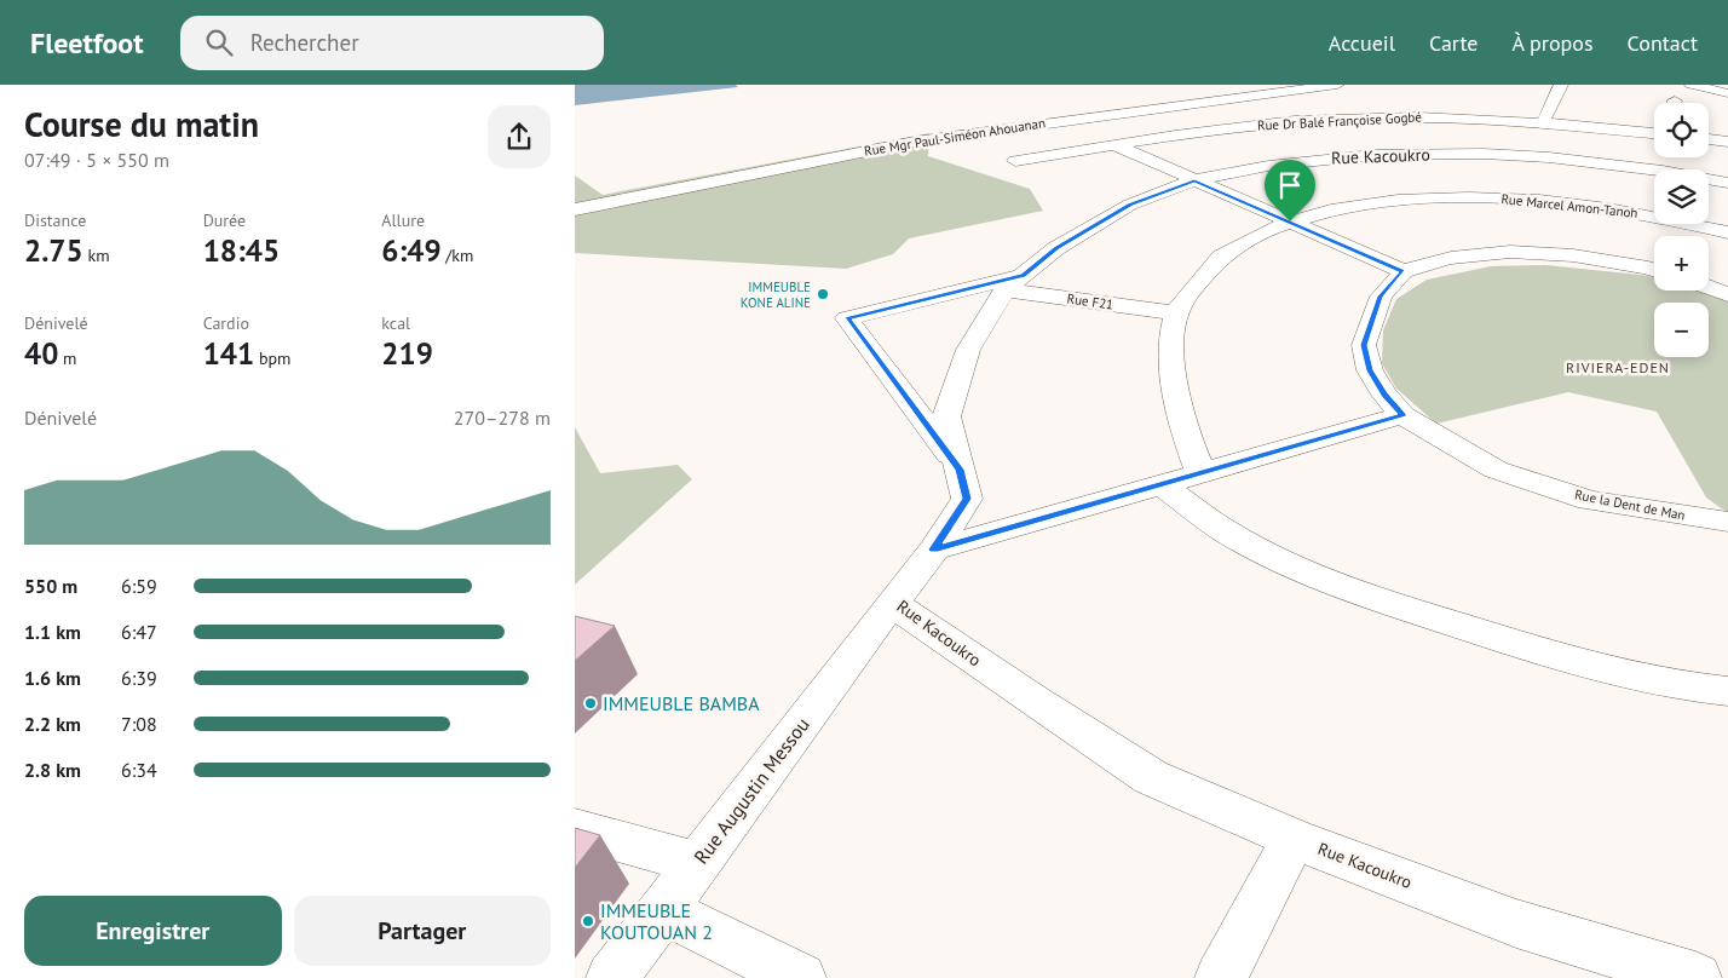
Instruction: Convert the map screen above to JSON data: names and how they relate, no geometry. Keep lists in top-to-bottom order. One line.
{"streets":{"street":["Rue Dr Balé Françoise Gogbé","Rue Mgr Paul-Siméon Ahouanan","Rue Kacoukro","Rue Marcel Amon-Tanoh","Rue F21","Rue la Dent de Man","Rue Augustin Messou"]},"crossings":[["Rue Kacoukro","Rue F21"],["Rue Kacoukro","Rue Augustin Messou"],["Rue Marcel Amon-Tanoh","Rue F21"]],"districts":["RIVIERA-EDEN"],"places":["IMMEUBLE KONE ALINE","IMMEUBLE BAMBA","IMMEUBLE KOUTOUAN 2"],"page":{"header":"Fleetfoot","search":"Rechercher","nav":["Accueil","Carte","À propos","Contact"],"heading":["Course du matin","07:49 · 5 × 550 m"],"map_buttons":["+","−"],"stats":[["Distance","2.75 km"],["Durée","18:45"],["Allure","6:49 /km"],["Dénivelé","40 m"],["Cardio","141 bpm"],["kcal","219"]],"chart":["Dénivelé","270–278 m"],"list":[{"name":"550 m","note":"6:59"},{"name":"1.1 km","note":"6:47"},{"name":"1.6 km","note":"6:39"},{"name":"2.2 km","note":"7:08"},{"name":"2.8 km","note":"6:34"}],"buttons":["Enregistrer","Partager"]}}
